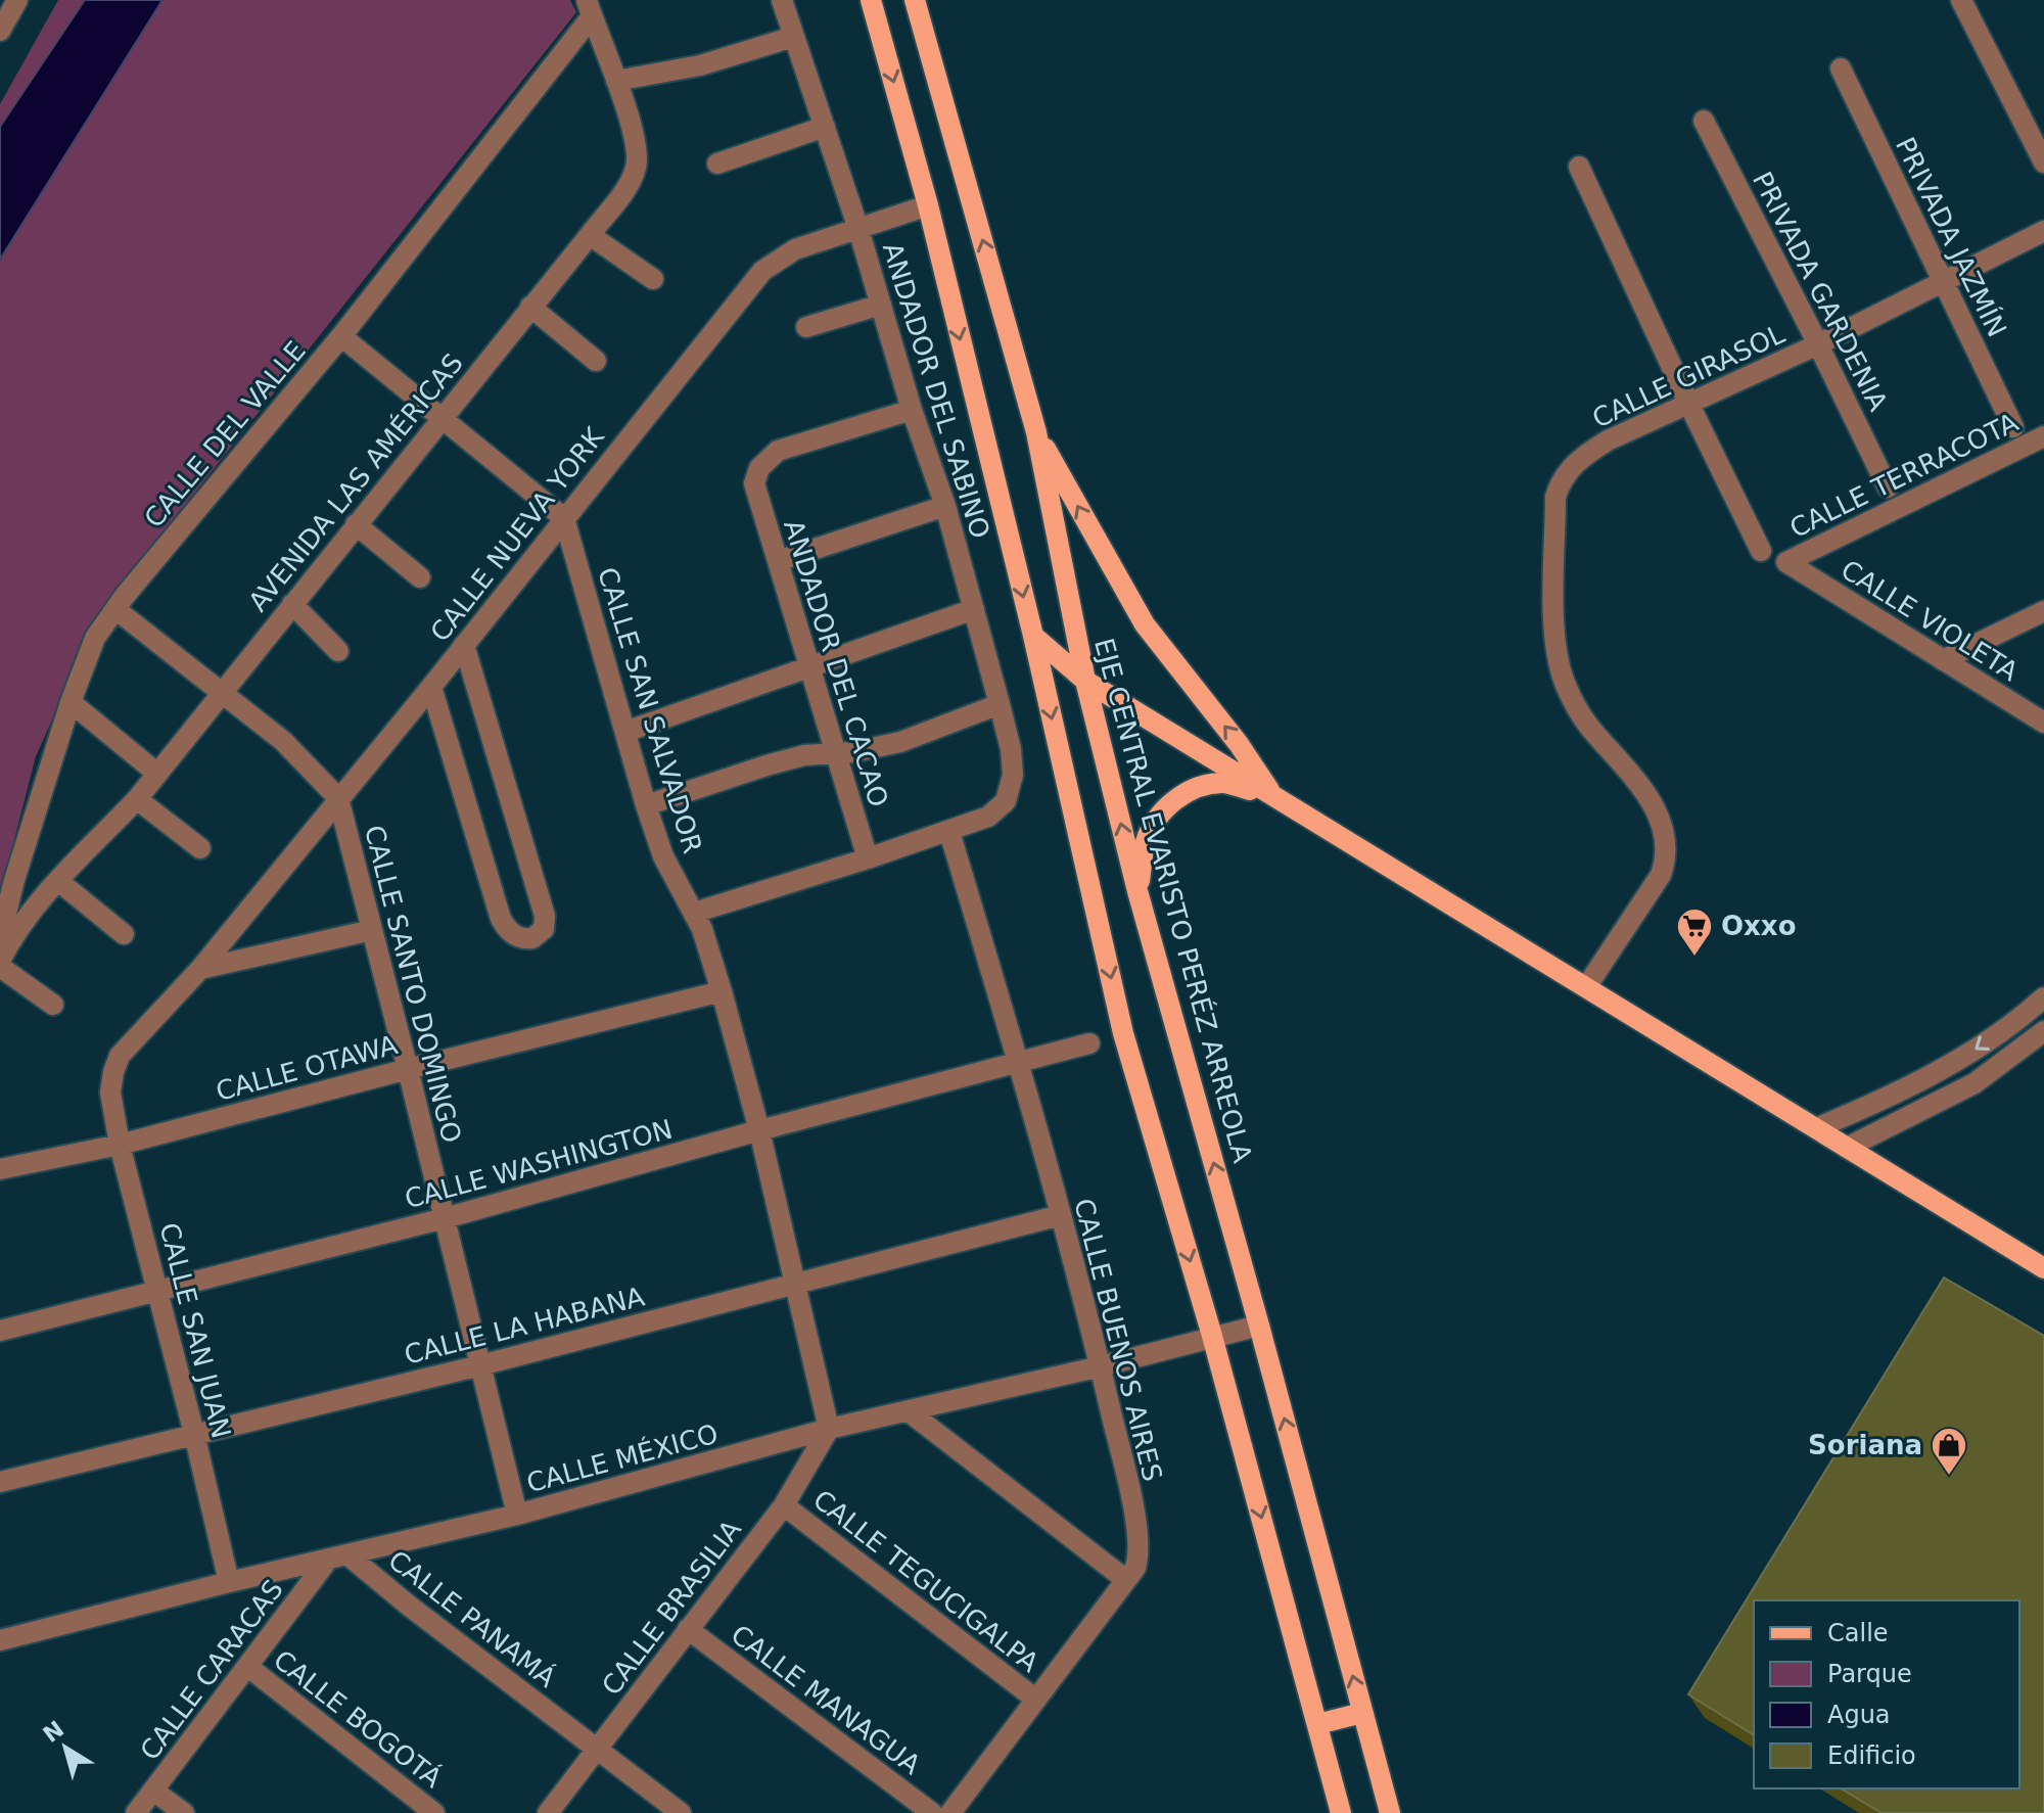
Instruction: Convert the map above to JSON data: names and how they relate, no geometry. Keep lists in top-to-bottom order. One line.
{"streets":{"main road":["EJE CENTRAL EVARISTO PERÉZ ARREOLA"],"street":["PRIVADA JAZMÍN","PRIVADA GARDENIA","CALLE GIRASOL","ANDADOR DEL SABINO","CALLE DEL VALLE","CALLE TERRACOTA","AVENIDA LAS AMÉRICAS","CALLE NUEVA YORK","CALLE VIOLETA","ANDADOR DEL CACAO","CALLE SAN SALVADOR","CALLE SANTO DOMINGO","CALLE OTAWA","CALLE WASHINGTON","CALLE LA HABANA","CALLE SAN JUAN","CALLE BUENOS AIRES","CALLE MÉXICO","CALLE TEGUCIGALPA","CALLE BRASILIA","CALLE PANAMÁ","CALLE CARACAS","CALLE MANAGUA","CALLE BOGOTÁ"]},"crossings":[["PRIVADA JAZMÍN","CALLE GIRASOL"],["PRIVADA GARDENIA","CALLE GIRASOL"],["ANDADOR DEL SABINO","CALLE NUEVA YORK"],["ANDADOR DEL SABINO","ANDADOR DEL CACAO"],["ANDADOR DEL SABINO","CALLE BUENOS AIRES"],["CALLE DEL VALLE","AVENIDA LAS AMÉRICAS"],["CALLE DEL VALLE","CALLE SANTO DOMINGO"],["CALLE TERRACOTA","CALLE VIOLETA"],["AVENIDA LAS AMÉRICAS","CALLE SANTO DOMINGO"],["CALLE NUEVA YORK","CALLE SAN SALVADOR"],["CALLE NUEVA YORK","CALLE SANTO DOMINGO"],["CALLE NUEVA YORK","CALLE SAN JUAN"],["CALLE SAN SALVADOR","CALLE OTAWA"],["CALLE SAN SALVADOR","CALLE WASHINGTON"],["CALLE SAN SALVADOR","CALLE LA HABANA"],["CALLE SAN SALVADOR","CALLE MÉXICO"],["CALLE SAN SALVADOR","CALLE BRASILIA"],["EJE CENTRAL EVARISTO PERÉZ ARREOLA","CALLE MÉXICO"],["CALLE SANTO DOMINGO","CALLE OTAWA"],["CALLE SANTO DOMINGO","CALLE WASHINGTON"],["CALLE SANTO DOMINGO","CALLE LA HABANA"],["CALLE SANTO DOMINGO","CALLE MÉXICO"],["CALLE OTAWA","CALLE SAN JUAN"],["CALLE WASHINGTON","CALLE SAN JUAN"],["CALLE WASHINGTON","CALLE BUENOS AIRES"],["CALLE LA HABANA","CALLE SAN JUAN"],["CALLE LA HABANA","CALLE BUENOS AIRES"],["CALLE SAN JUAN","CALLE MÉXICO"],["CALLE BUENOS AIRES","CALLE MÉXICO"],["CALLE BUENOS AIRES","CALLE TEGUCIGALPA"],["CALLE MÉXICO","CALLE BRASILIA"],["CALLE MÉXICO","CALLE PANAMÁ"],["CALLE MÉXICO","CALLE CARACAS"],["CALLE TEGUCIGALPA","CALLE BRASILIA"],["CALLE BRASILIA","CALLE PANAMÁ"],["CALLE BRASILIA","CALLE MANAGUA"],["CALLE PANAMÁ","CALLE CARACAS"],["CALLE CARACAS","CALLE BOGOTÁ"]],"places":{"supermarket":["Oxxo"],"shop":["Soriana"]},"legend":["Calle","Parque","Agua","Edificio"],"north":"top left"}
